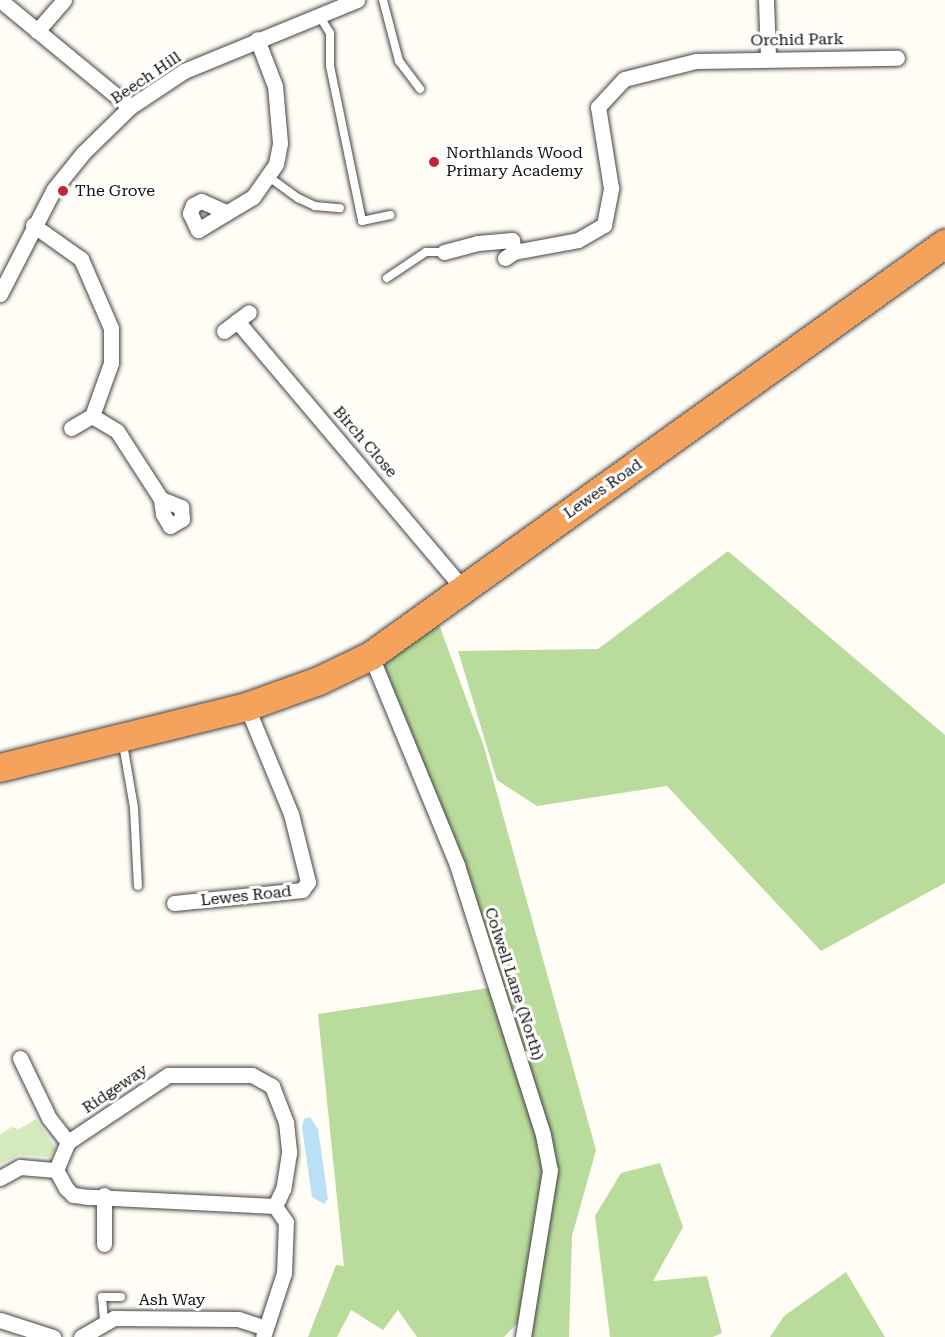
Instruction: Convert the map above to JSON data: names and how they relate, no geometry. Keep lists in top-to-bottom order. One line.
{"streets":{"highway":["Lewes Road"],"street":["Orchid Park","Beech Hill","Birch Close","Colwell Lane (North)","Ridgeway","Ash Way"]},"crossings":[["Birch Close","Lewes Road"],["Lewes Road","Colwell Lane (North)"],["Ridgeway","Ash Way"]],"places":["Northlands Wood Primary Academy","The Grove"]}
